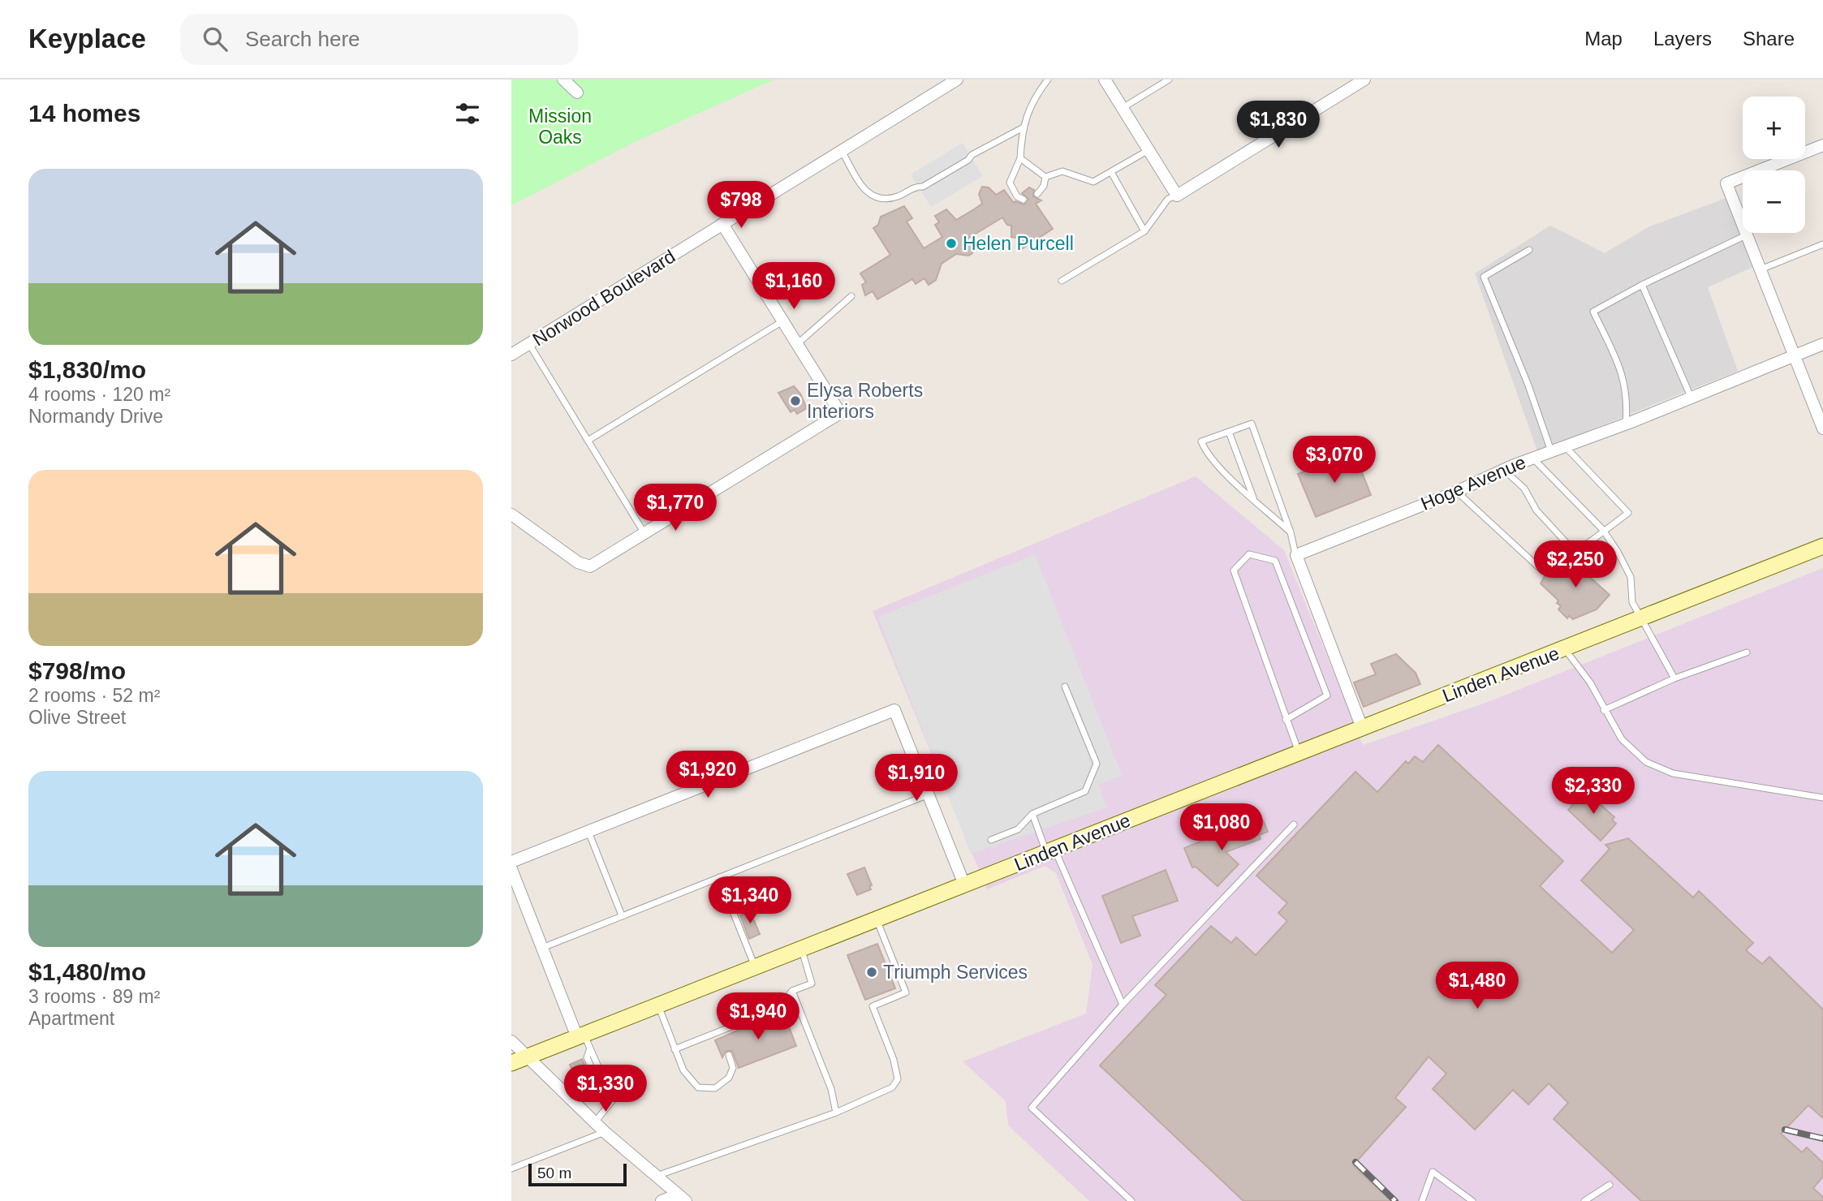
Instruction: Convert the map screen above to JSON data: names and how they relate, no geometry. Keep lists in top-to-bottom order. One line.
{"streets":{"street":["Norwood Boulevard","Hoge Avenue","Linden Avenue"]},"parks":["Mission Oaks"],"places":["Helen Purcell","Elysa Roberts Interiors","Triumph Services"],"scale_bar":"50 m","page":{"header":"Keyplace","search":"Search here","nav":["Map","Layers","Share"],"heading":"14 homes","map_buttons":["+","−"],"price":["$1,830","$798","$1,160","$3,070","$1,770","$2,250","$1,920","$1,910","$2,330","$1,080","$1,340","$1,480","$1,940","$1,330"],"list":[{"name":"$1,830/mo","note":"4 rooms · 120 m² · Normandy Drive"},{"name":"$798/mo","note":"2 rooms · 52 m² · Olive Street"},{"name":"$1,480/mo","note":"3 rooms · 89 m² · Apartment"}],"scale":"50 m"}}
